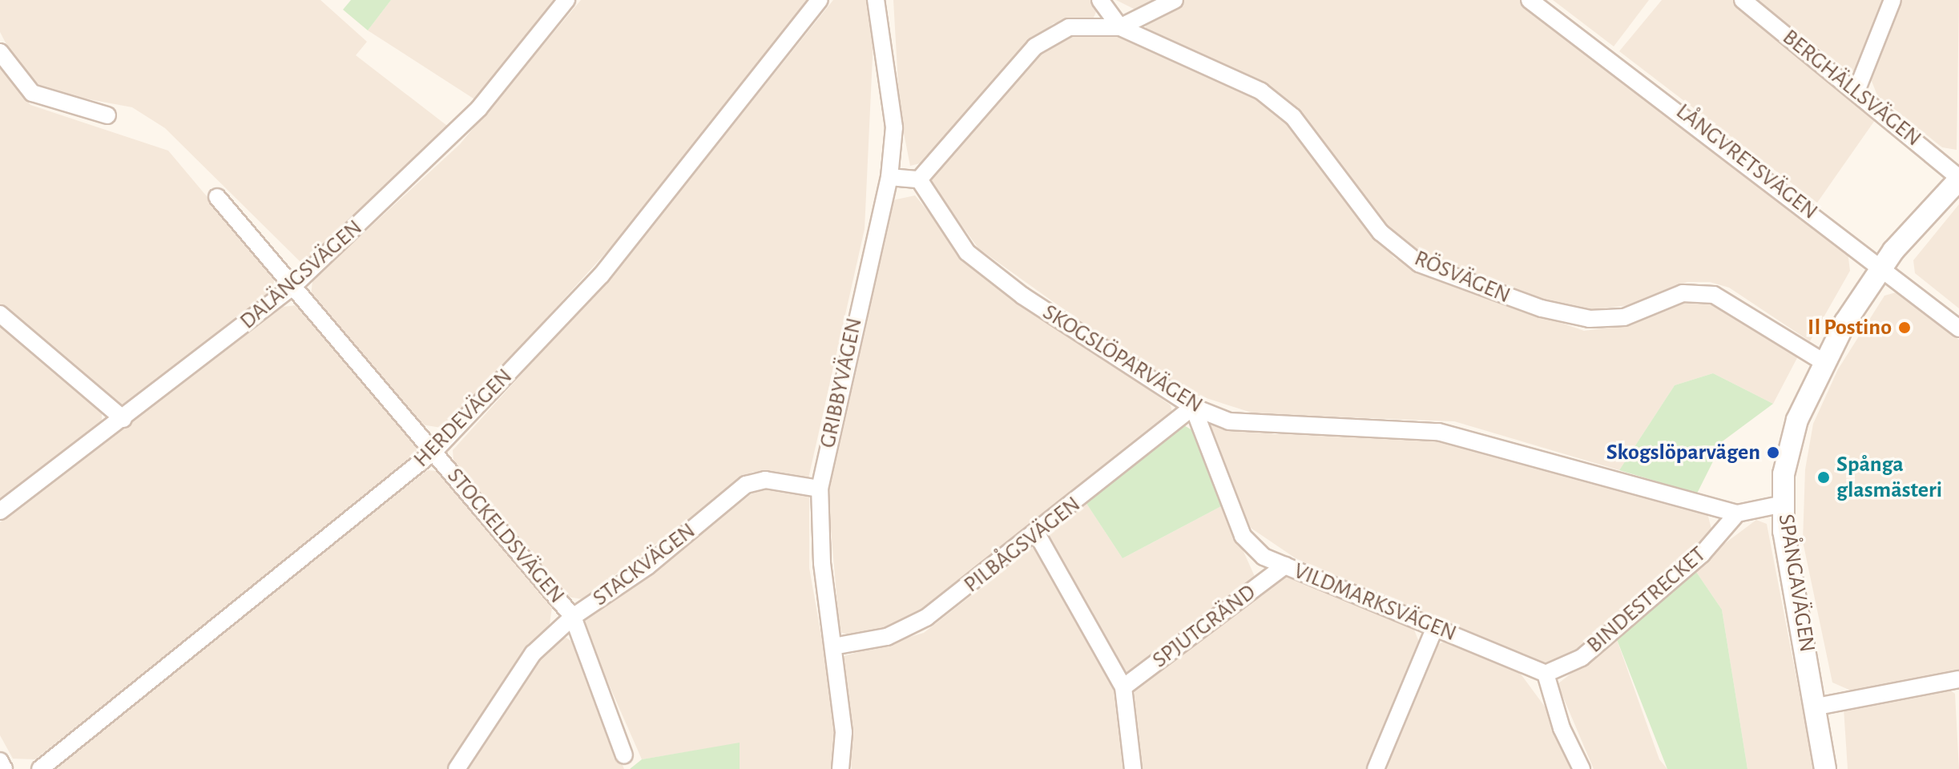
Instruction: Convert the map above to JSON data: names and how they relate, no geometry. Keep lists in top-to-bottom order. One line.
{"streets":{"street":["BERGHÄLLSVÄGEN","LÅNGVRETSVÄGEN","DALÄNGSVÄGEN","RÖSVÄGEN","SKOGSLÖPARVÄGEN","GRIBBYVÄGEN","HERDEVÄGEN","STOCKELDSVÄGEN","PILBÅGSVÄGEN","STACKVÄGEN","SPÅNGAVÄGEN","BINDESTRECKET","VILDMARKSVÄGEN","SPJUTGRÄND"]},"crossings":[["BERGHÄLLSVÄGEN","SPÅNGAVÄGEN"],["LÅNGVRETSVÄGEN","SPÅNGAVÄGEN"],["DALÄNGSVÄGEN","STOCKELDSVÄGEN"],["RÖSVÄGEN","SPÅNGAVÄGEN"],["SKOGSLÖPARVÄGEN","PILBÅGSVÄGEN"],["SKOGSLÖPARVÄGEN","SPÅNGAVÄGEN"],["SKOGSLÖPARVÄGEN","BINDESTRECKET"],["SKOGSLÖPARVÄGEN","VILDMARKSVÄGEN"],["GRIBBYVÄGEN","PILBÅGSVÄGEN"],["GRIBBYVÄGEN","STACKVÄGEN"],["HERDEVÄGEN","STOCKELDSVÄGEN"],["STOCKELDSVÄGEN","STACKVÄGEN"],["PILBÅGSVÄGEN","VILDMARKSVÄGEN"],["BINDESTRECKET","VILDMARKSVÄGEN"],["VILDMARKSVÄGEN","SPJUTGRÄND"]],"places":["Il Postino","Skogslöparvägen","Spånga glasmästeri"]}
